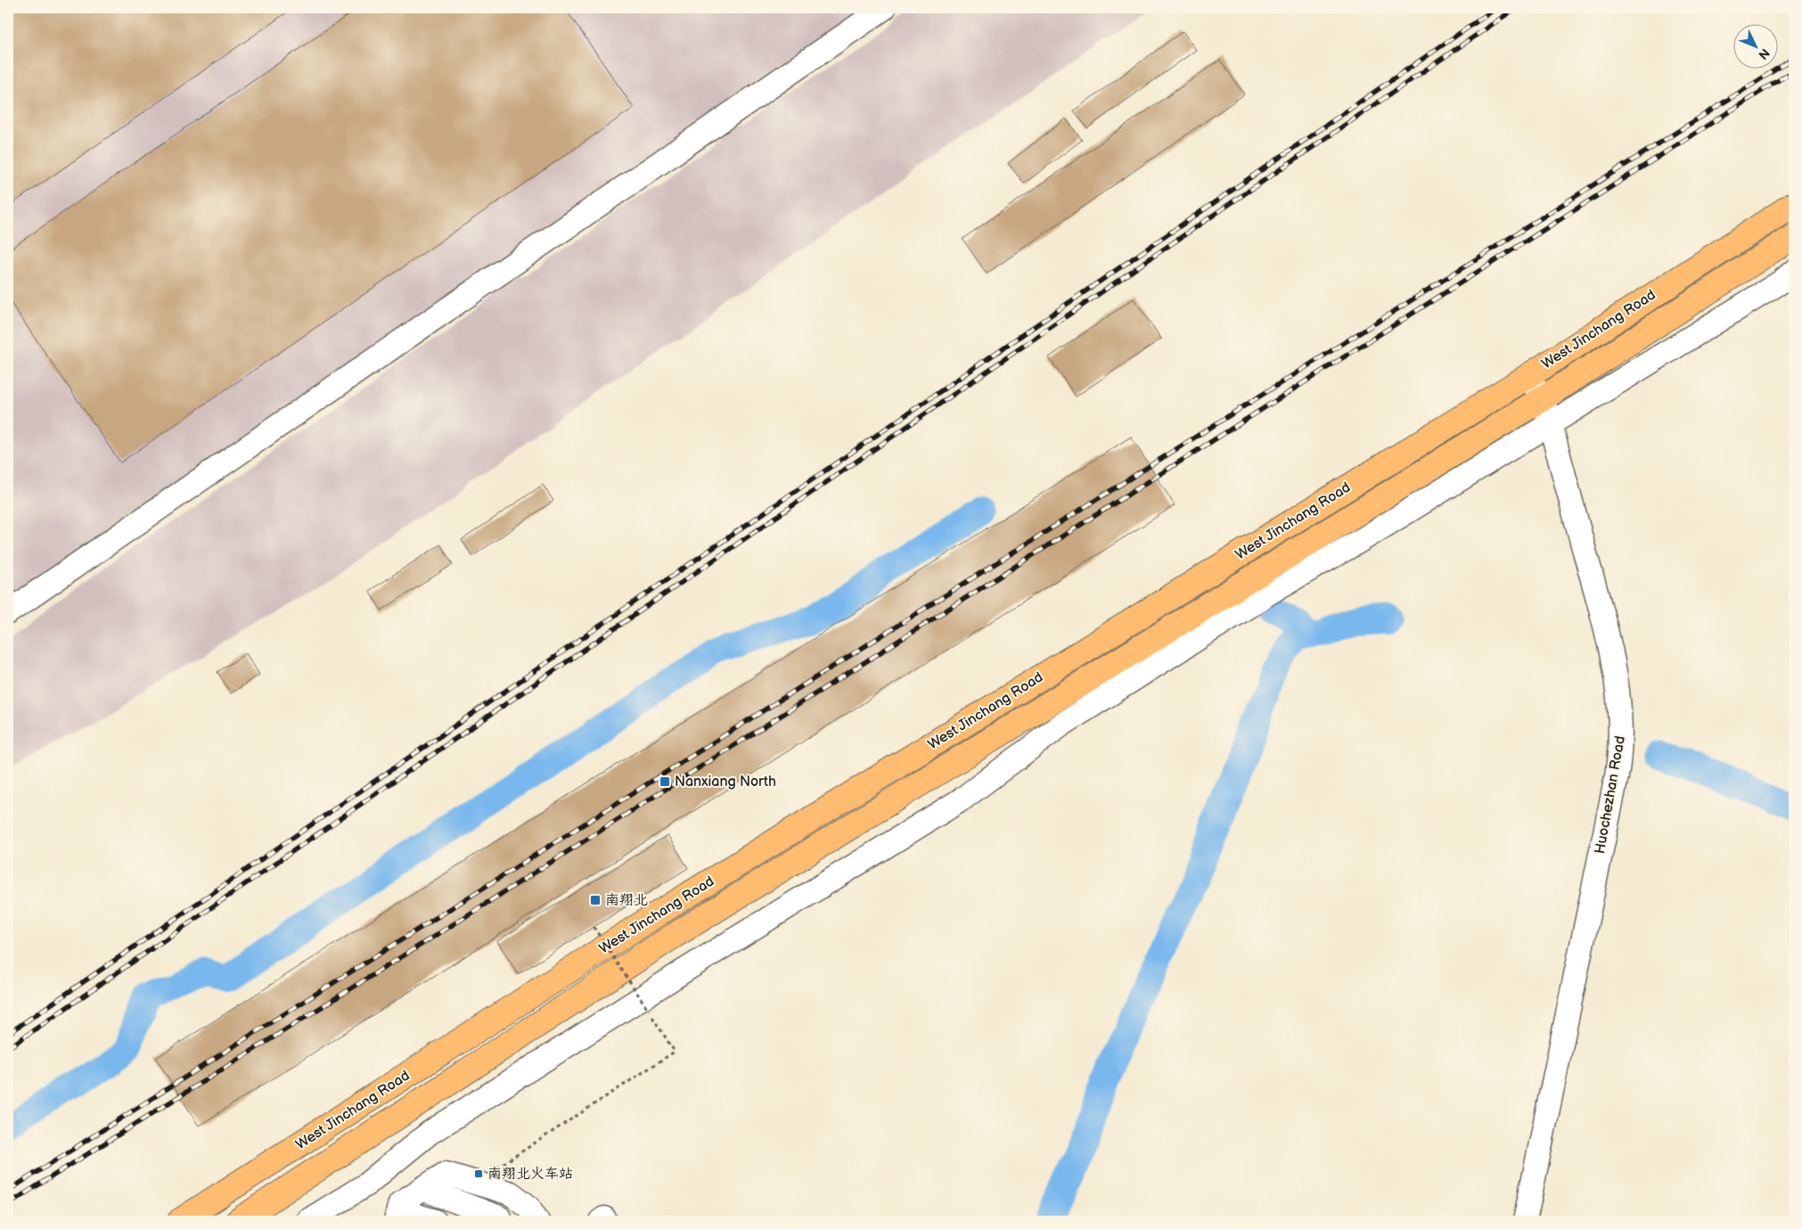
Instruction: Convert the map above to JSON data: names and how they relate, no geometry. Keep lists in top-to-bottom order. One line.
{"streets":{"main road":["West Jinchang Road"],"street":["Huochezhan Road"]},"crossings":[["West Jinchang Road","Huochezhan Road"]],"places":{"transit":["Nanxiang North","南翔北","南翔北火车站"]},"north":"bottom right"}
